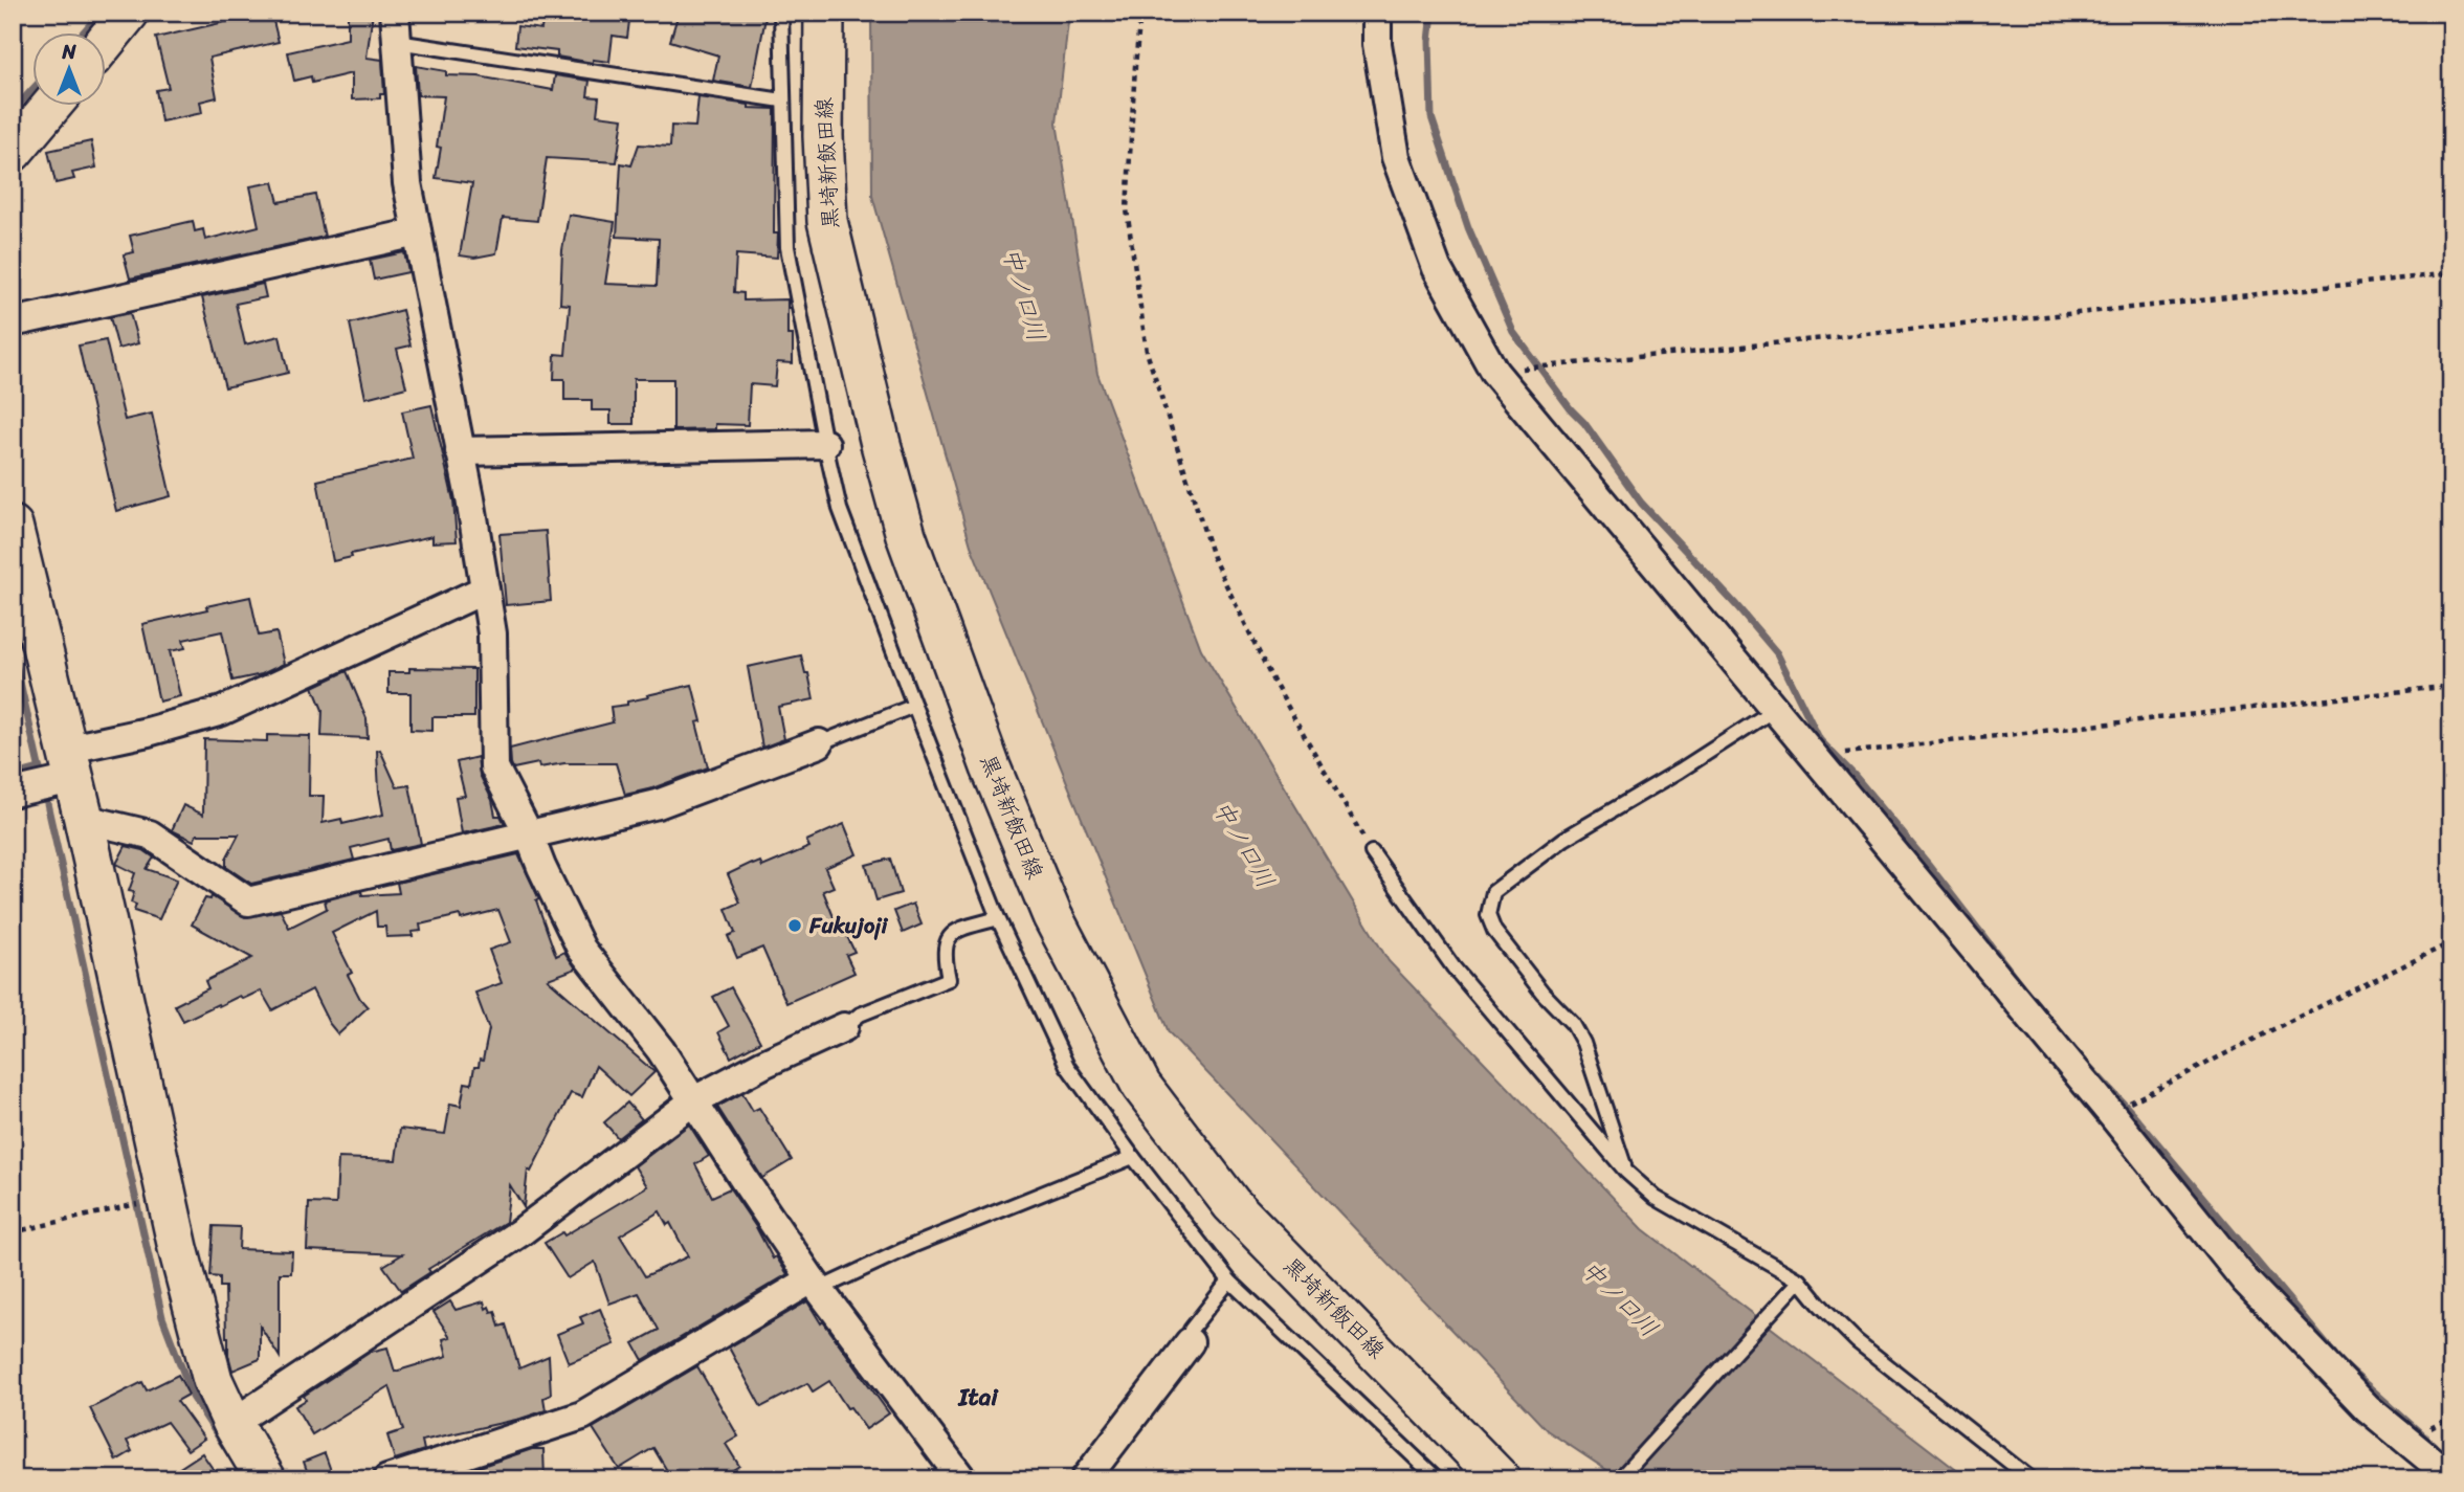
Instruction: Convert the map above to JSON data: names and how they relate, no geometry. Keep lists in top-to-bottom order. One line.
{"streets":{"main road":["黒埼新飯田線"]},"districts":["Itai"],"water":["中ノ口川"],"places":["Fukujoji"],"north":"top"}
